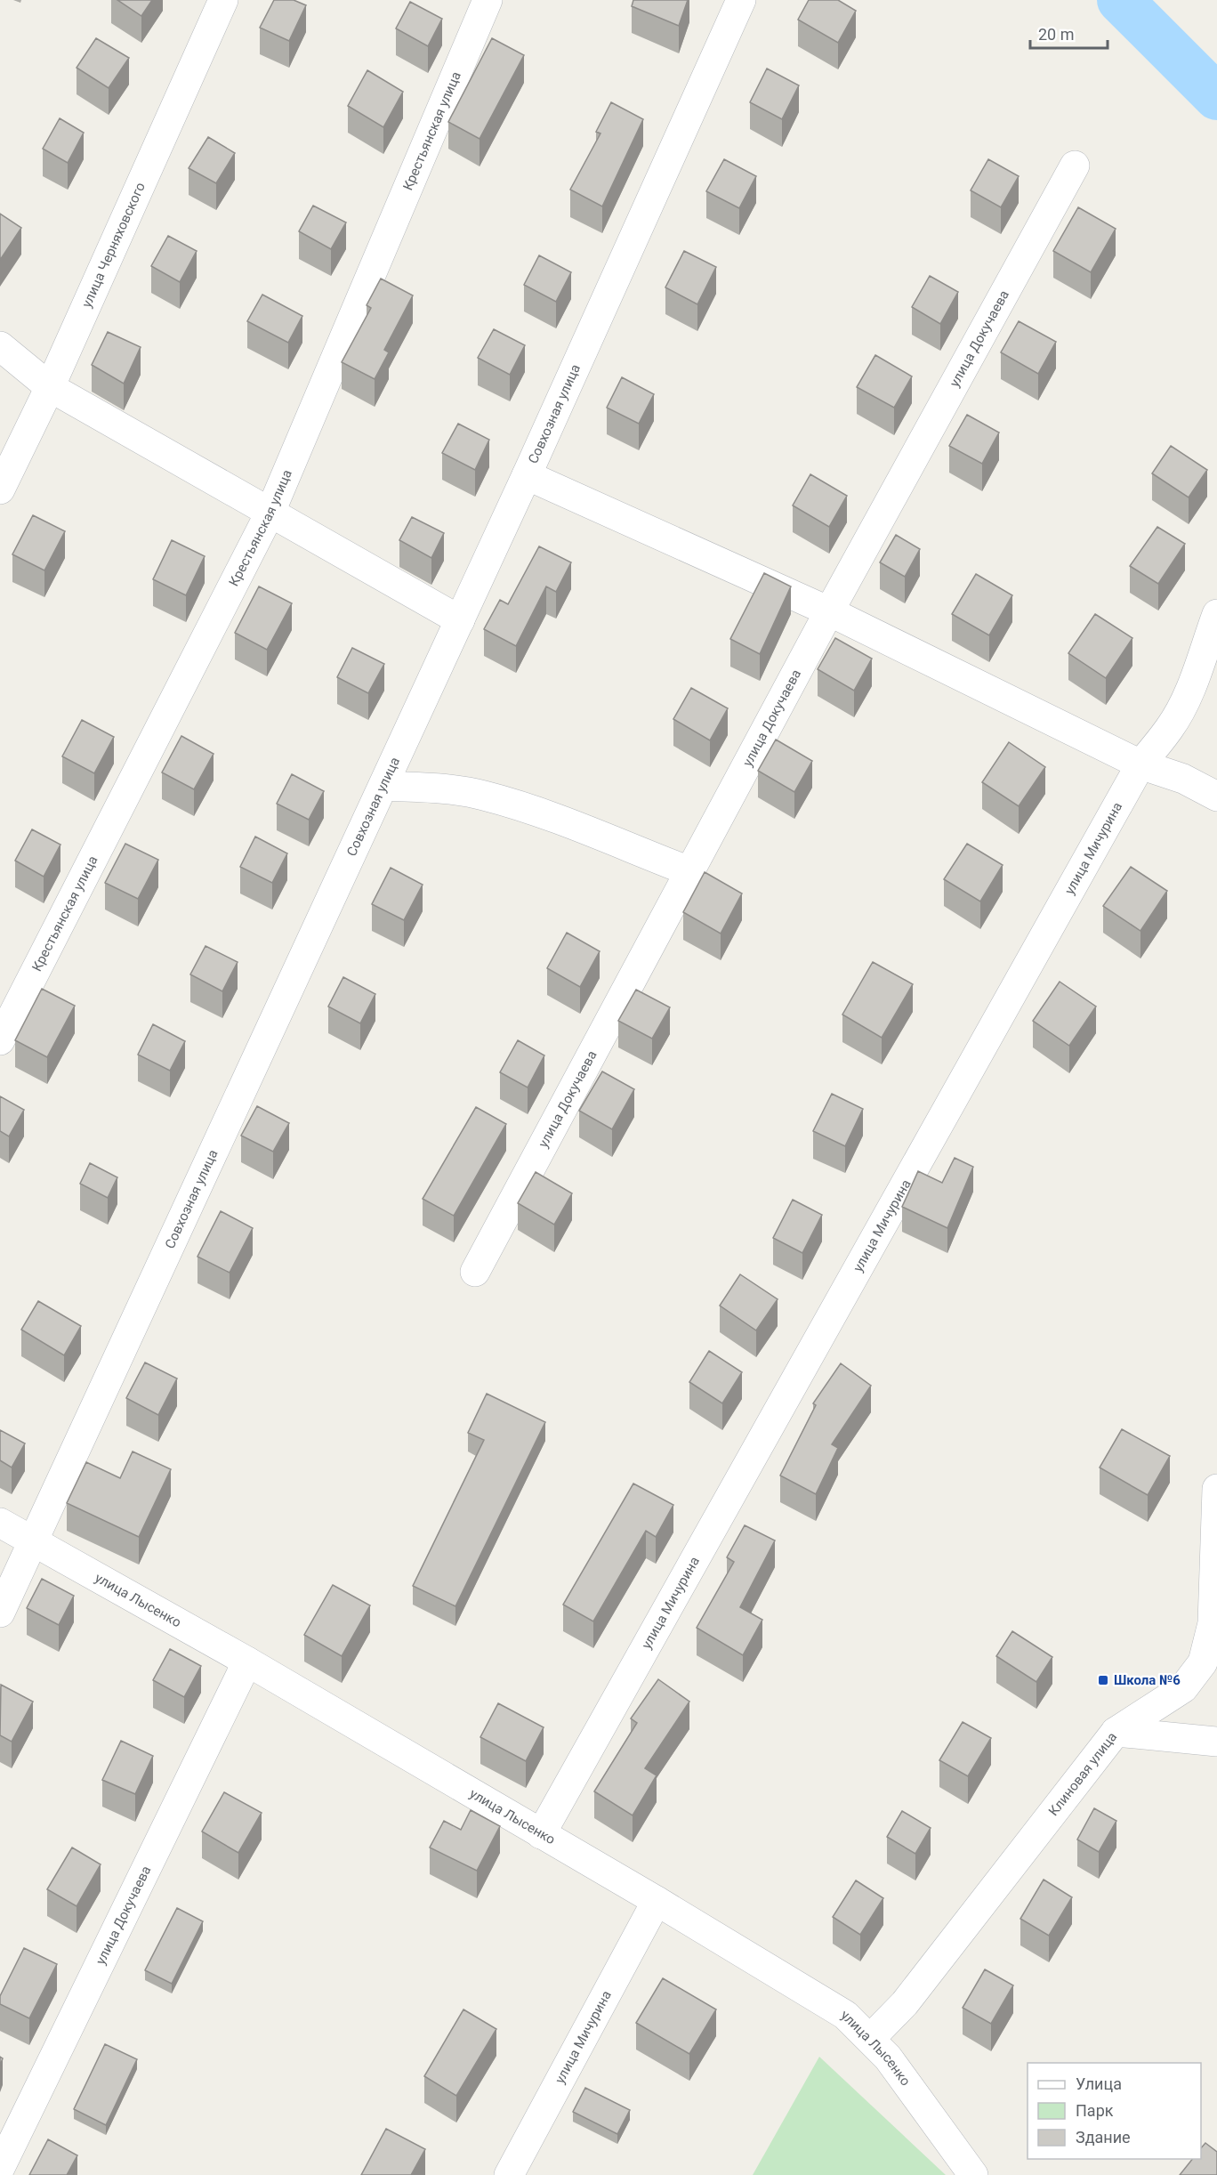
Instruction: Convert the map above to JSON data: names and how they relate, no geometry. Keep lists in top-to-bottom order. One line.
{"streets":{"street":["Крестьянская улица","улица Черняховского","улица Докучаева","Совхозная улица","улица Мичурина","улица Лысенко","Клиновая улица"]},"crossings":[["улица Докучаева","улица Лысенко"],["Совхозная улица","улица Лысенко"],["улица Мичурина","улица Лысенко"],["улица Лысенко","Клиновая улица"]],"places":{"transit":["Школа №6"]},"legend":["Улица","Парк","Здание"],"scale_bar":"20 m"}
